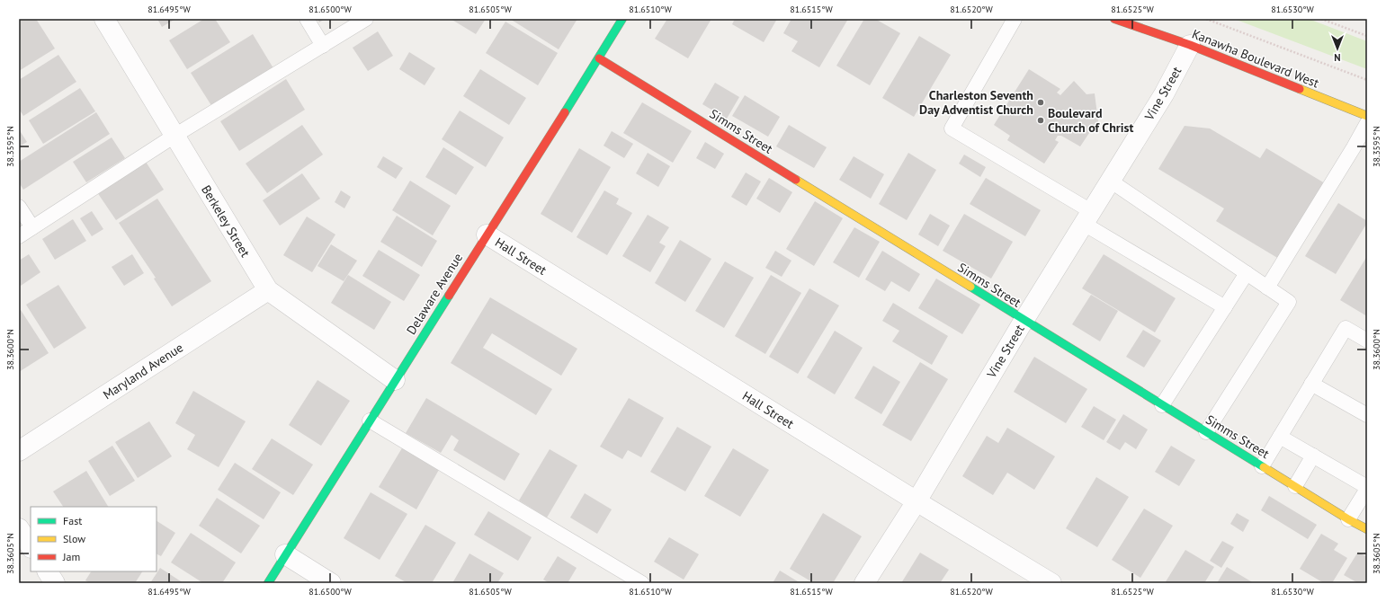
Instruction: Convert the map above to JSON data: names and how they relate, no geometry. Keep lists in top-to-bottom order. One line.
{"streets":{"street":["Kanawha Boulevard West","Vine Street","Simms Street","Berkeley Street","Hall Street","Delaware Avenue","Maryland Avenue"]},"crossings":[["Kanawha Boulevard West","Vine Street"],["Vine Street","Simms Street"],["Vine Street","Hall Street"],["Simms Street","Delaware Avenue"],["Berkeley Street","Delaware Avenue"],["Berkeley Street","Maryland Avenue"],["Hall Street","Delaware Avenue"]],"places":["Charleston Seventh Day Adventist Church","Boulevard Church of Christ"],"legend":["Fast","Slow","Jam"],"north":"bottom","coordinates":["81.6495°W","81.6500°W","81.6505°W","81.6510°W","81.6515°W","81.6520°W","81.6525°W","81.6530°W","38.3595°N","38.3600°N","38.3605°N"]}
